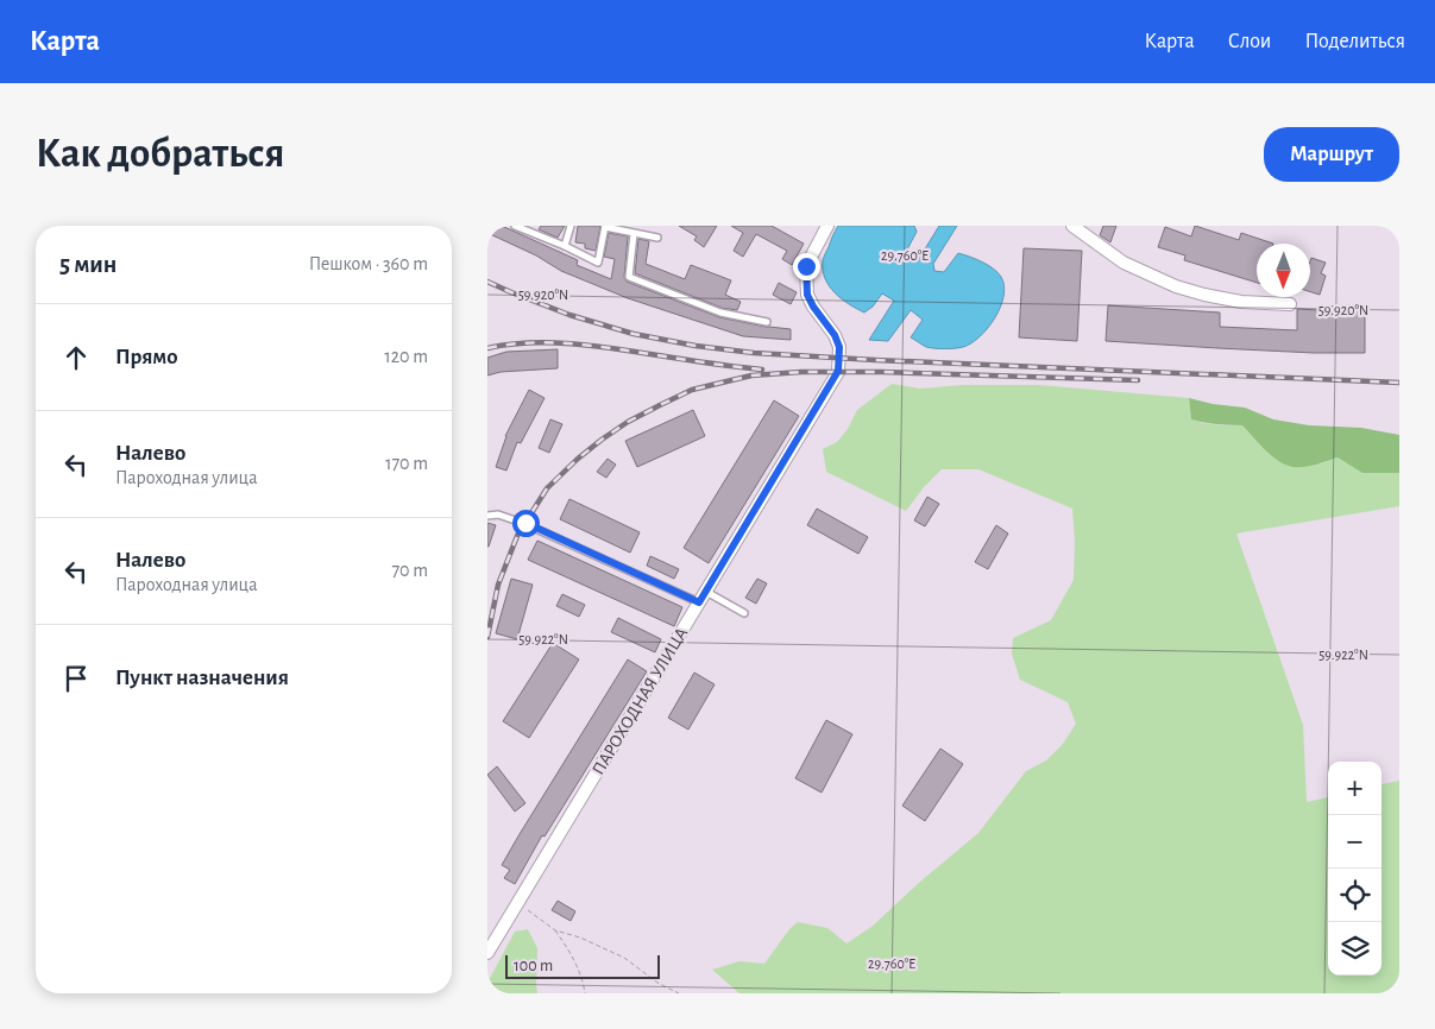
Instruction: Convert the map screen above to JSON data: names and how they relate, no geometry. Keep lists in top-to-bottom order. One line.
{"streets":{"street":["ПАРОХОДНАЯ УЛИЦА"]},"scale_bar":"100 m","north":"bottom","page":{"header":"Карта","nav":["Карта","Слои","Поделиться"],"buttons":"Маршрут","title":"Как добраться","heading":["5 мин","Пешком · 360 m"],"list":[["Прямо","120 m"],["Налево","Пароходная улица","170 m"],["Налево","Пароходная улица","70 m"],"Пункт назначения"],"map_buttons":["+","−"],"scale":"100 m"},"coordinates":["29.760°E","59.920°N","59.922°N"]}
